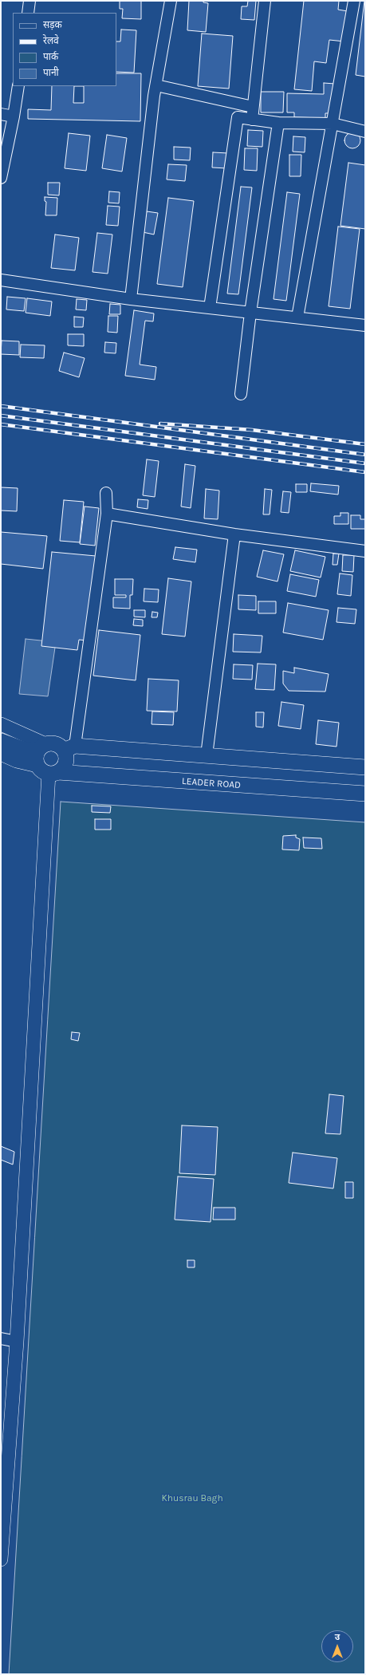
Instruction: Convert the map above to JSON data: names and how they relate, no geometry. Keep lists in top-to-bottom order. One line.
{"streets":{"main road":["LEADER ROAD"]},"parks":["Khusrau Bagh"],"legend":["सड़क","रेलवे","पार्क","पानी"],"north":"top"}
